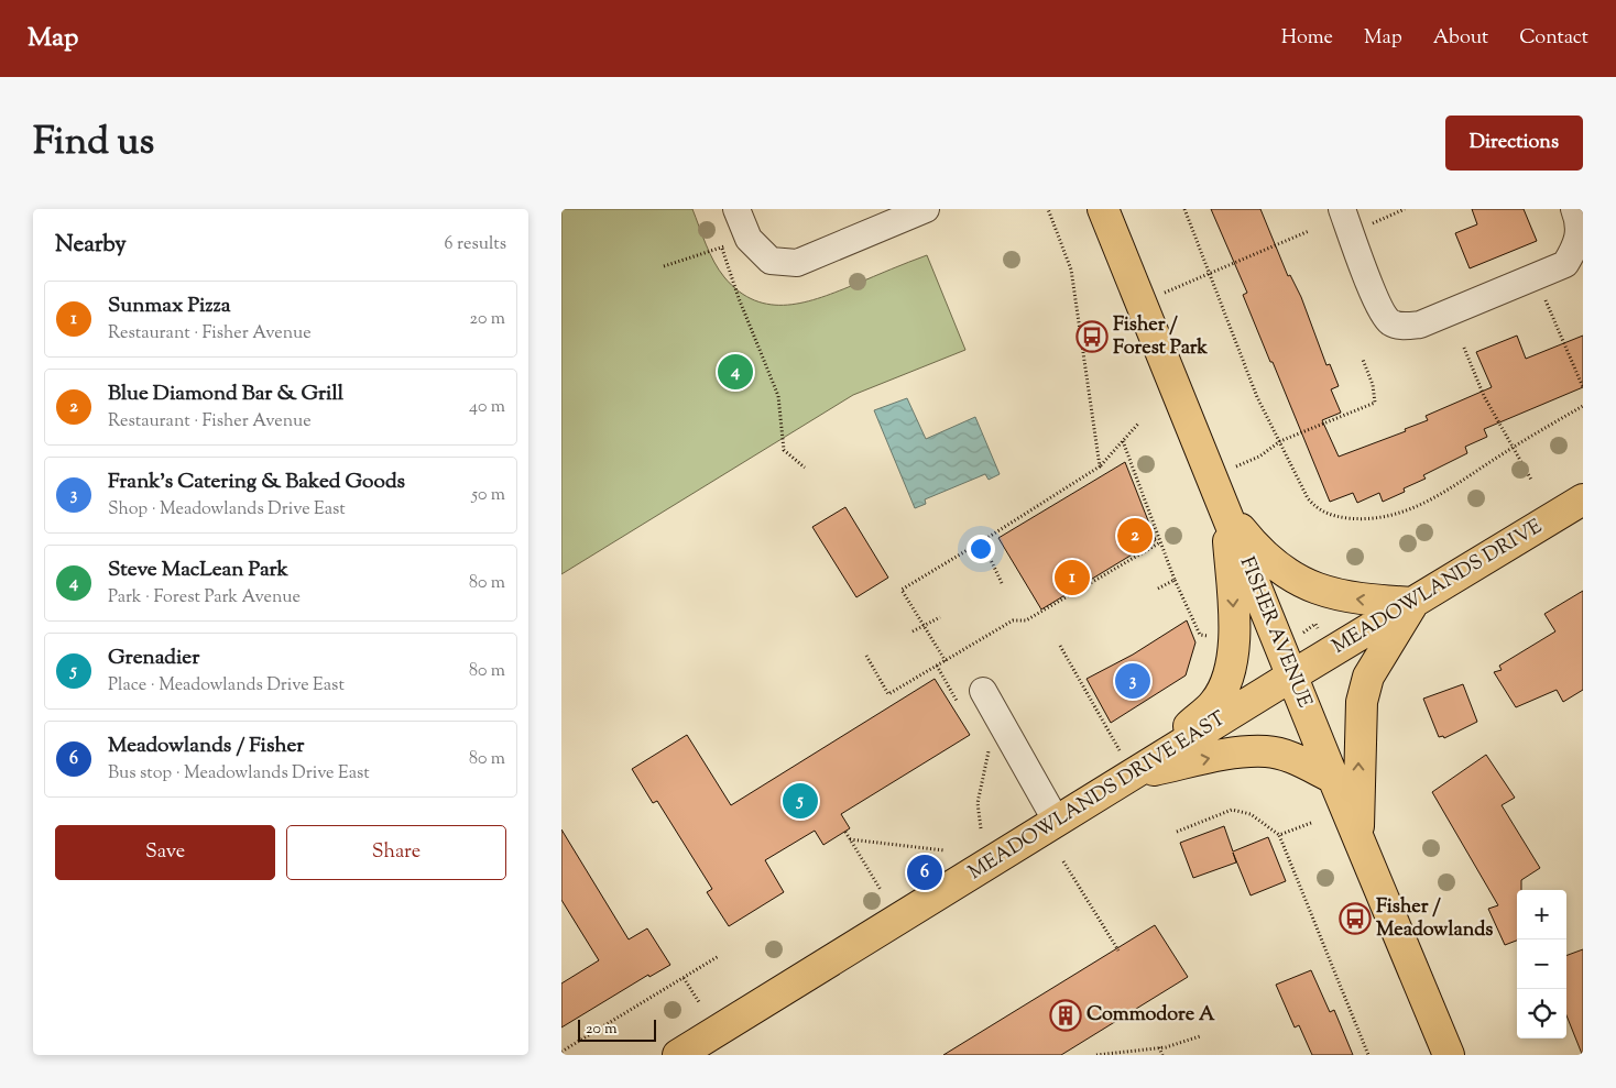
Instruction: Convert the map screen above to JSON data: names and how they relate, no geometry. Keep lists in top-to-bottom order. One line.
{"streets":{"main road":["MEADOWLANDS DRIVE","FISHER AVENUE","MEADOWLANDS DRIVE EAST"]},"crossings":[["MEADOWLANDS DRIVE","FISHER AVENUE"],["MEADOWLANDS DRIVE","MEADOWLANDS DRIVE EAST"],["FISHER AVENUE","MEADOWLANDS DRIVE EAST"]],"places":{"bus stop":["Fisher / Forest Park","Fisher / Meadowlands"],"building":["Commodore A"]},"scale_bar":"20 m","page":{"header":"Map","nav":["Home","Map","About","Contact"],"title":"Find us","buttons":["Directions",["Save","Share"]],"heading":["Nearby","6 results"],"list":[{"mark":"1","name":"Sunmax Pizza","note":"Restaurant · Fisher Avenue","value":"20 m"},{"mark":"2","name":"Blue Diamond Bar & Grill","note":"Restaurant · Fisher Avenue","value":"40 m"},{"mark":"3","name":"Frank's Catering & Baked Goods","note":"Shop · Meadowlands Drive East","value":"50 m"},{"mark":"4","name":"Steve MacLean Park","note":"Park · Forest Park Avenue","value":"80 m"},{"mark":"5","name":"Grenadier","note":"Place · Meadowlands Drive East","value":"80 m"},{"mark":"6","name":"Meadowlands / Fisher","note":"Bus stop · Meadowlands Drive East","value":"80 m"}],"pins":["4","2","1","3","5","6"],"map_buttons":["+","−"],"scale":"20 m"}}
